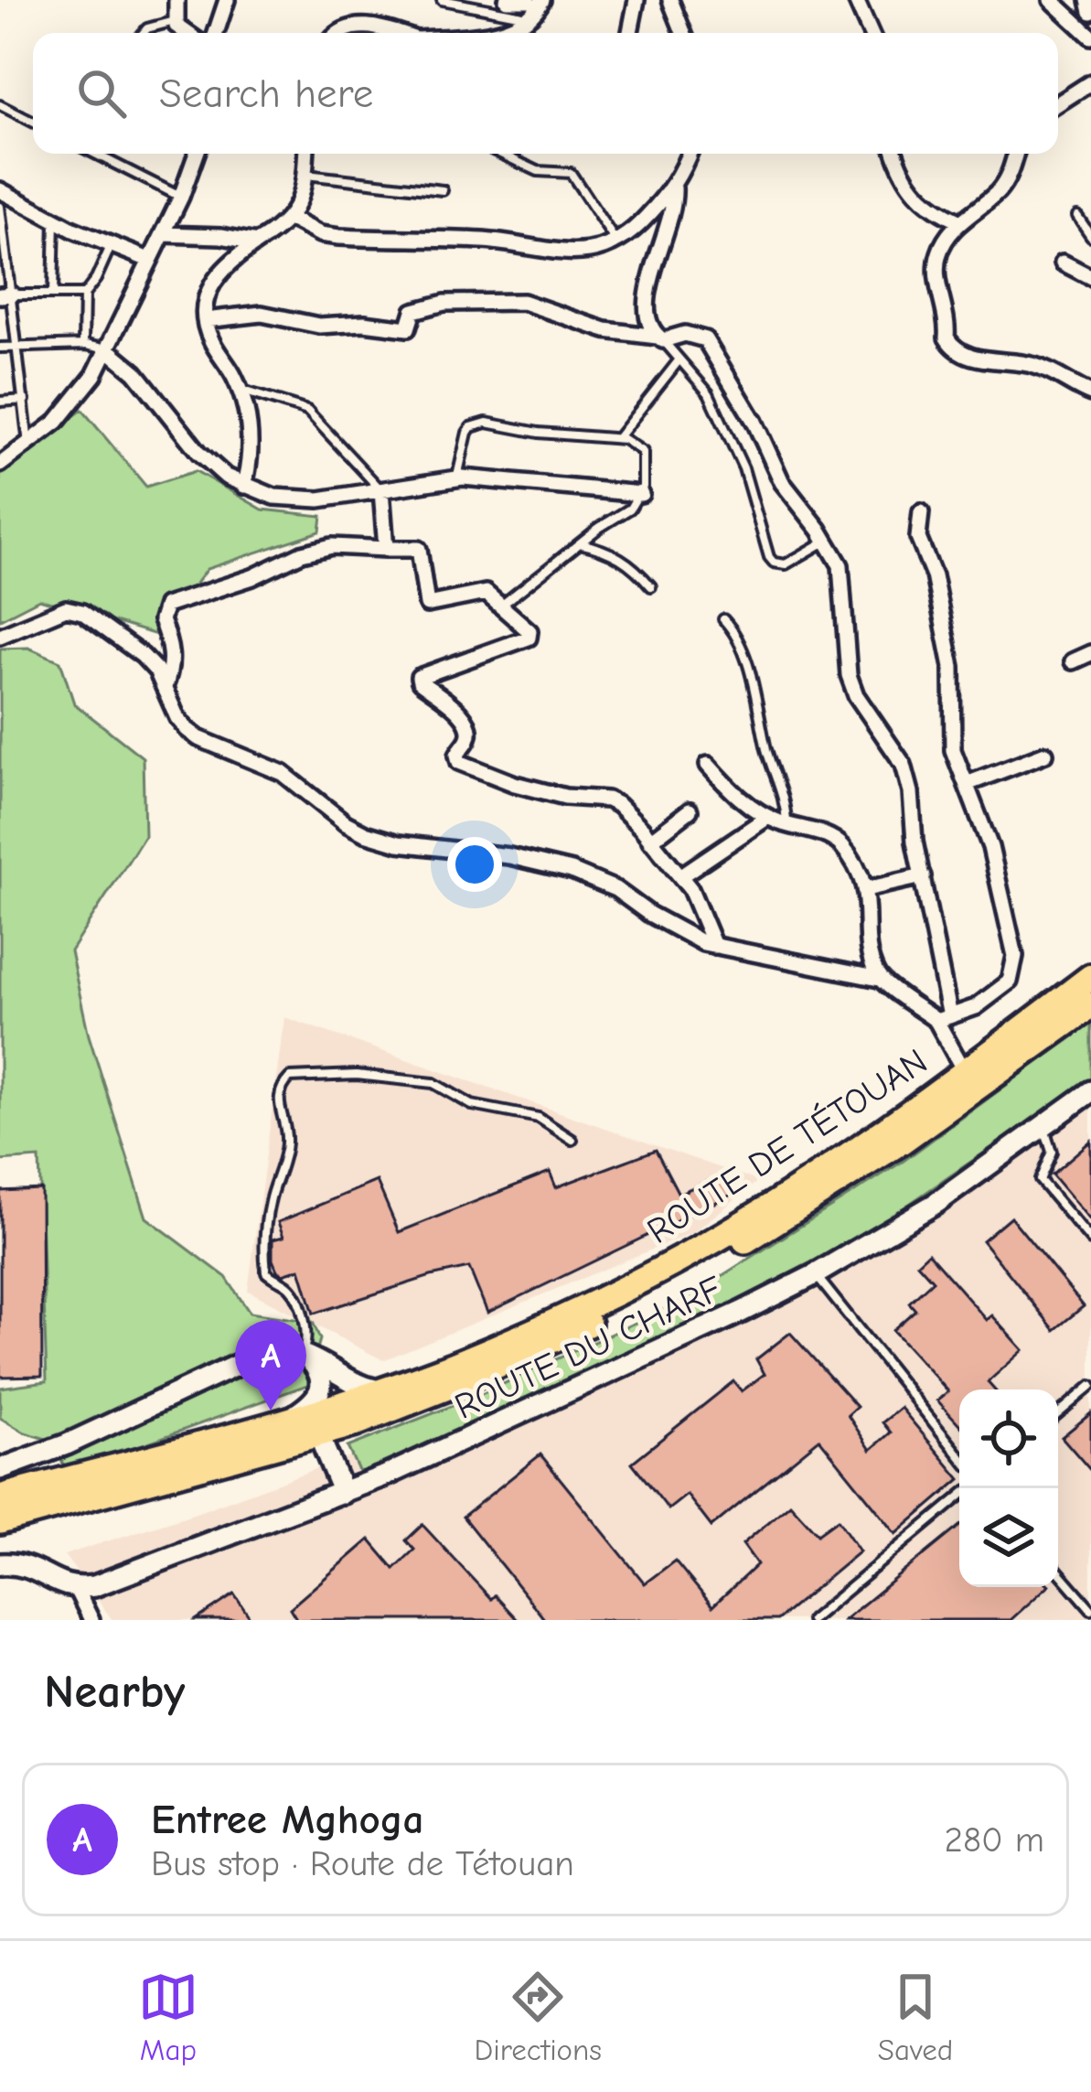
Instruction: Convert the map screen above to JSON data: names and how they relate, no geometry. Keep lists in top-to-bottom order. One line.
{"streets":{"highway":["ROUTE DE TÉTOUAN"],"street":["ROUTE DU CHARF"]},"page":{"search":"Search here","pins":"A","heading":"Nearby","list":[{"mark":"A","name":"Entree Mghoga","note":"Bus stop · Route de Tétouan","value":"280 m"}],"nav":["Map","Directions","Saved"]}}
